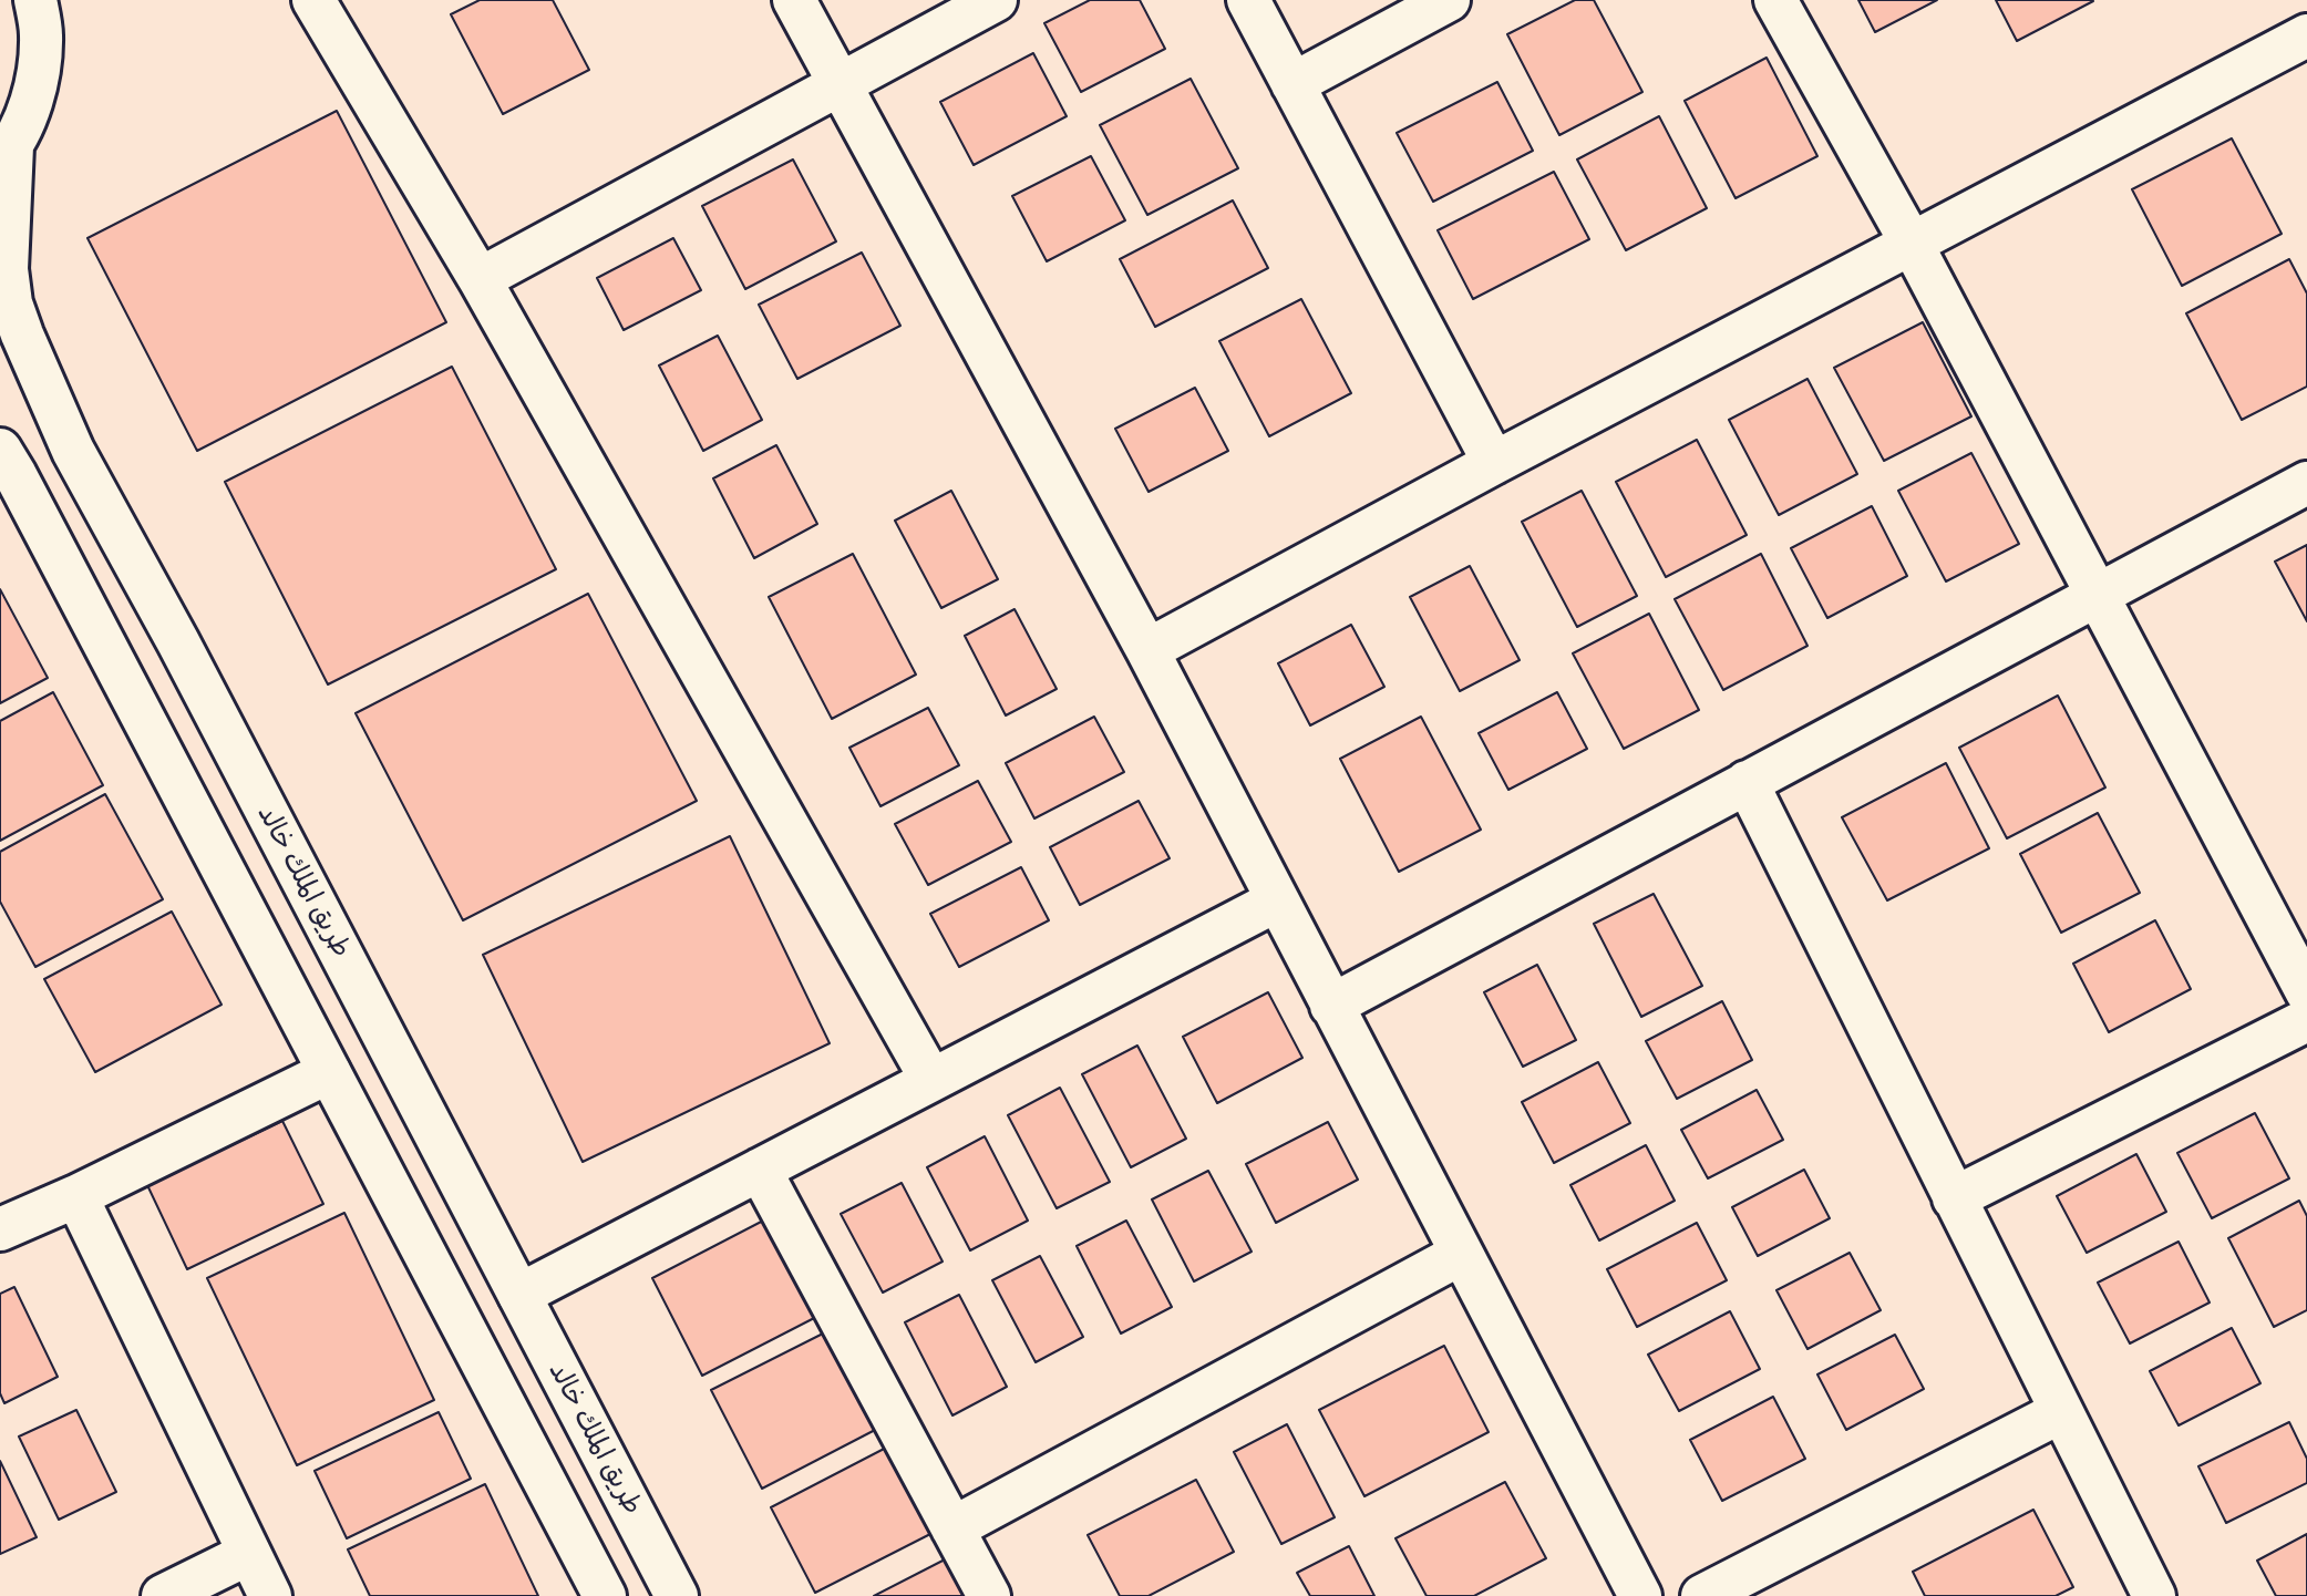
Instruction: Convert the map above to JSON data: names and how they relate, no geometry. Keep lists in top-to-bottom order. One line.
{"streets":{"street":["طريق الملك خالد"]}}
